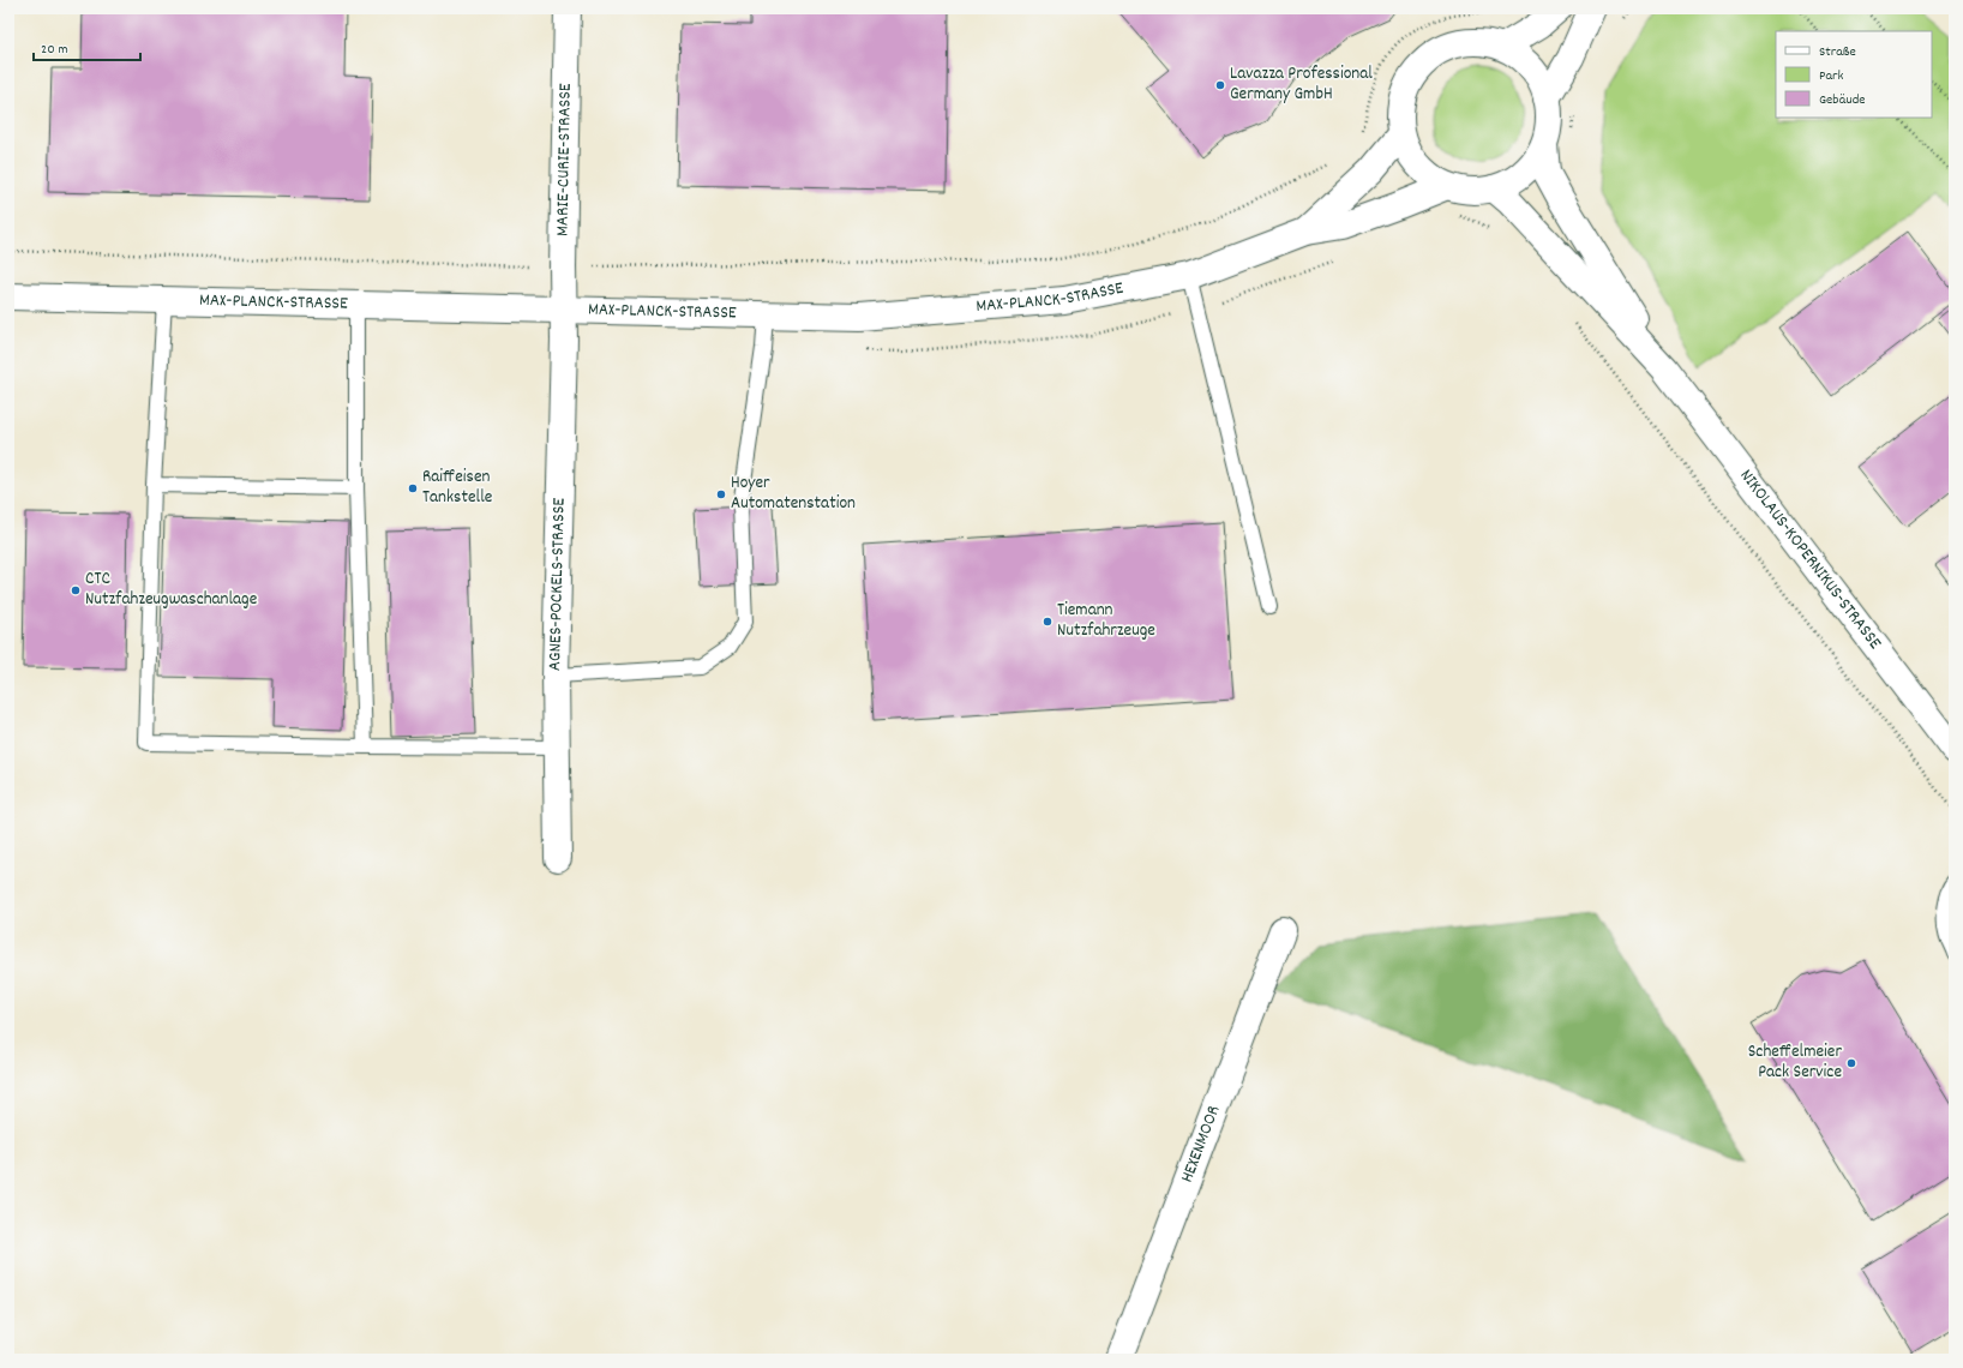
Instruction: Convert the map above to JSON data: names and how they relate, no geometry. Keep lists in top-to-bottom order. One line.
{"streets":{"street":["MARIE-CURIE-STRASSE","MAX-PLANCK-STRASSE","NIKOLAUS-KOPERNIKUS-STRASSE","AGNES-POCKELS-STRASSE","HEXENMOOR"]},"crossings":[["MARIE-CURIE-STRASSE","MAX-PLANCK-STRASSE"],["MARIE-CURIE-STRASSE","AGNES-POCKELS-STRASSE"],["MAX-PLANCK-STRASSE","NIKOLAUS-KOPERNIKUS-STRASSE"],["MAX-PLANCK-STRASSE","AGNES-POCKELS-STRASSE"]],"places":["Lavazza Professional Germany GmbH","Raiffeisen Tankstelle","Hoyer Automatenstation","CTC Nutzfahzeugwaschanlage","Tiemann Nutzfahrzeuge","Scheffelmeier Pack Service"],"legend":["Straße","Park","Gebäude"],"scale_bar":"20 m"}
